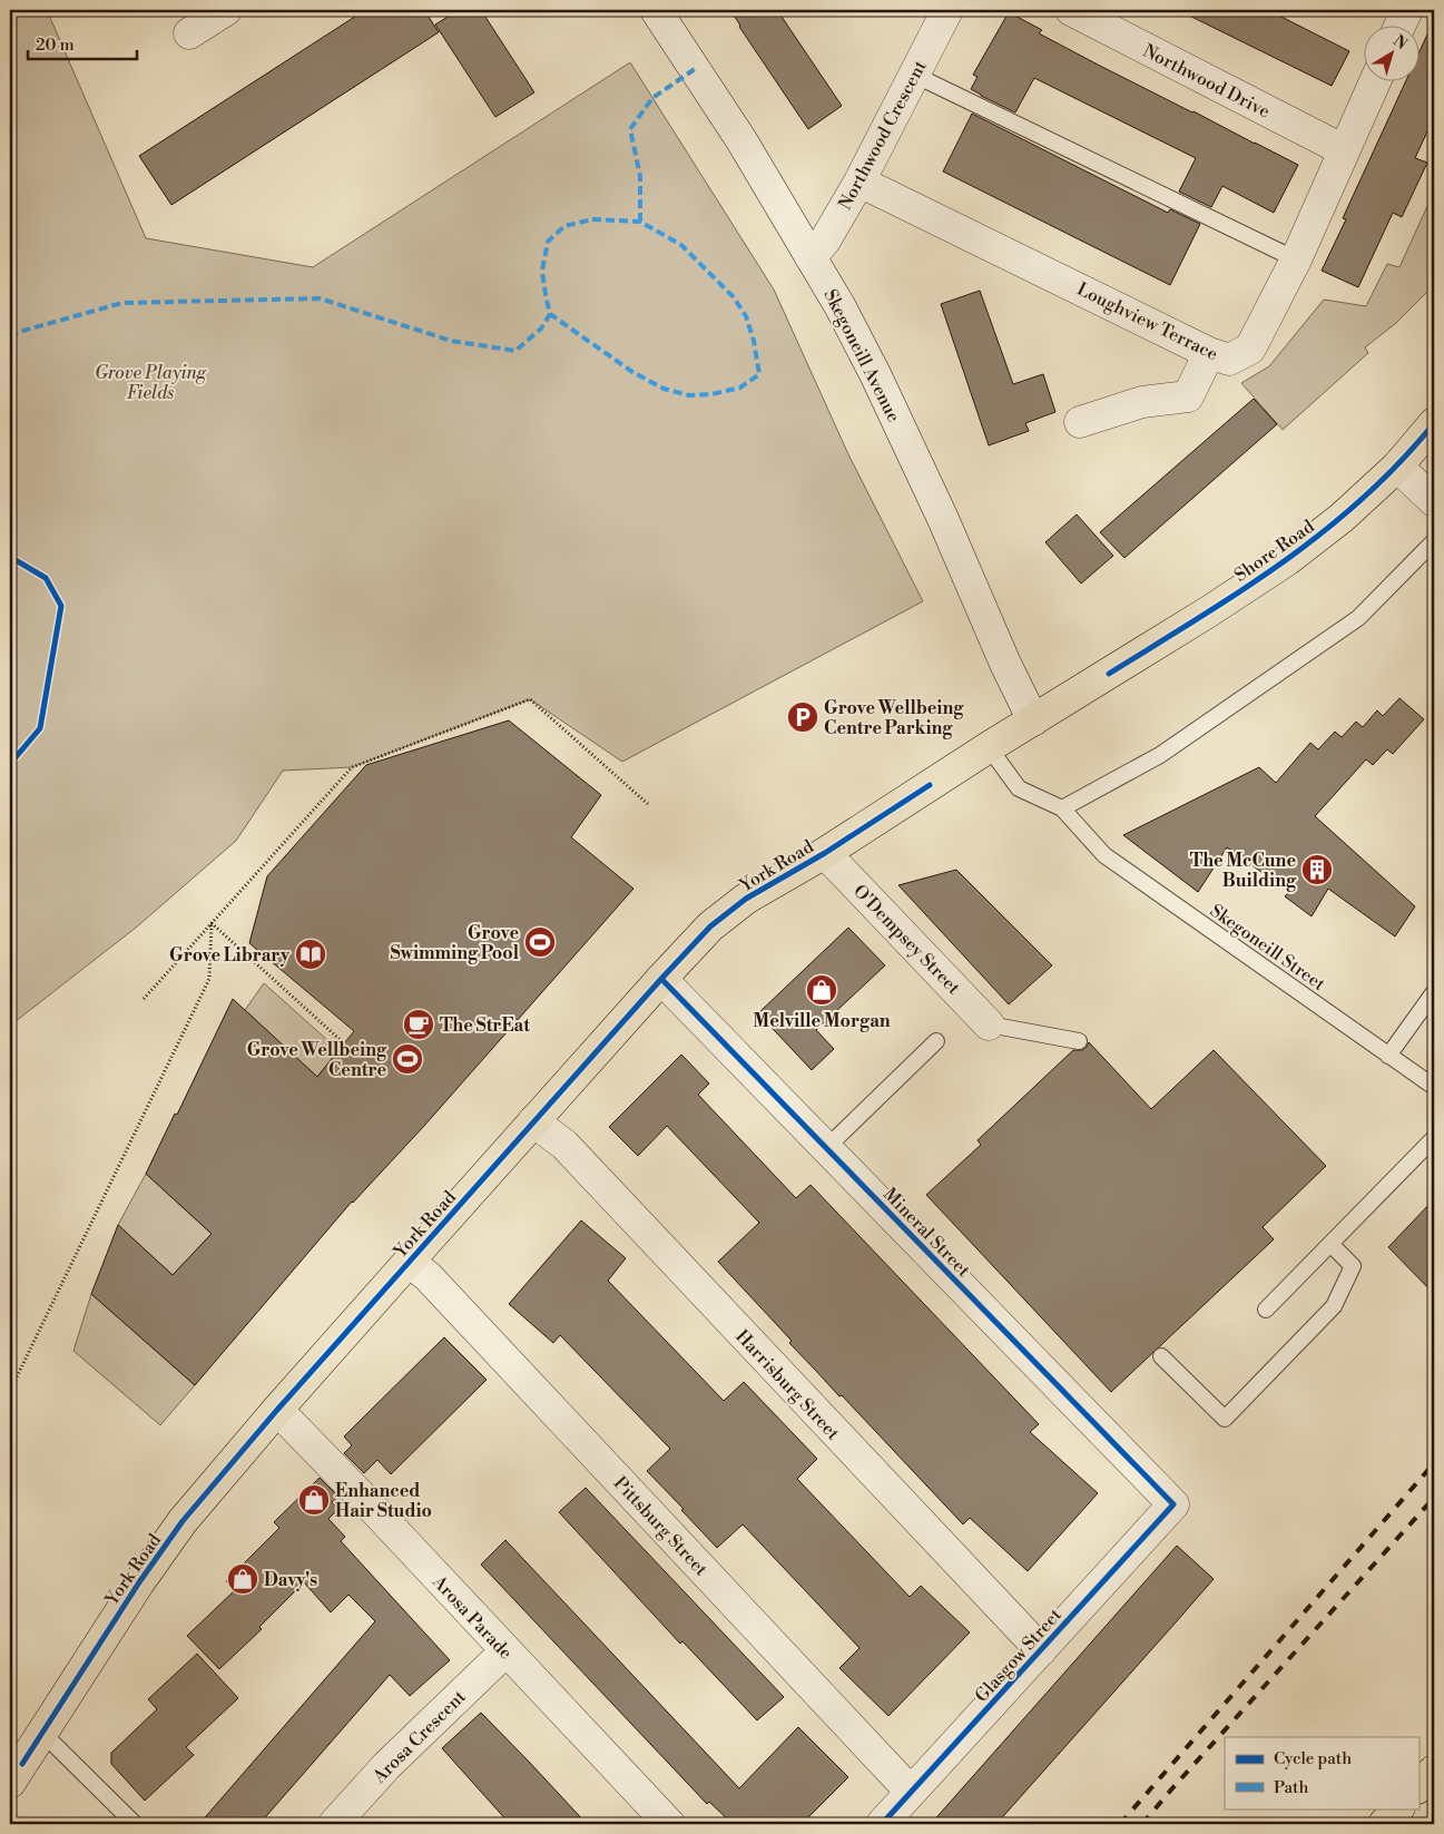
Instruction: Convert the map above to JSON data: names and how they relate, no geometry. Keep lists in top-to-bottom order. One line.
{"streets":{"main road":["Shore Road","York Road"],"street":["Northwood Drive","Northwood Crescent","Loughview Terrace","Skegoneill Avenue","O'Dempsey Street","Mineral Street","Harrisburg Street","Pittsburg Street","Arosa Parade","Glasgow Street","Arosa Crescent"],"lane":["Skegoneill Street"]},"crossings":[["Northwood Drive","Loughview Terrace"],["Northwood Crescent","Loughview Terrace"],["Northwood Crescent","Skegoneill Avenue"],["Skegoneill Avenue","Shore Road"],["Skegoneill Avenue","York Road"],["Shore Road","York Road"],["York Road","O'Dempsey Street"],["York Road","Mineral Street"],["York Road","Harrisburg Street"],["York Road","Pittsburg Street"],["York Road","Arosa Parade"],["Mineral Street","Glasgow Street"],["Harrisburg Street","Glasgow Street"],["Pittsburg Street","Glasgow Street"],["Arosa Parade","Arosa Crescent"]],"parks":["Grove Playing Fields"],"places":{"parking":["Grove Wellbeing Centre Parking"],"building":["The McCune Building"],"sports":["Grove Swimming Pool","Grove Wellbeing Centre"],"library":["Grove Library"],"shop":["Melville Morgan","Enhanced Hair Studio","Davy's"],"cafe":["The StrEat"]},"legend":["Cycle path","Path"],"scale_bar":"20 m","north":"top right"}
